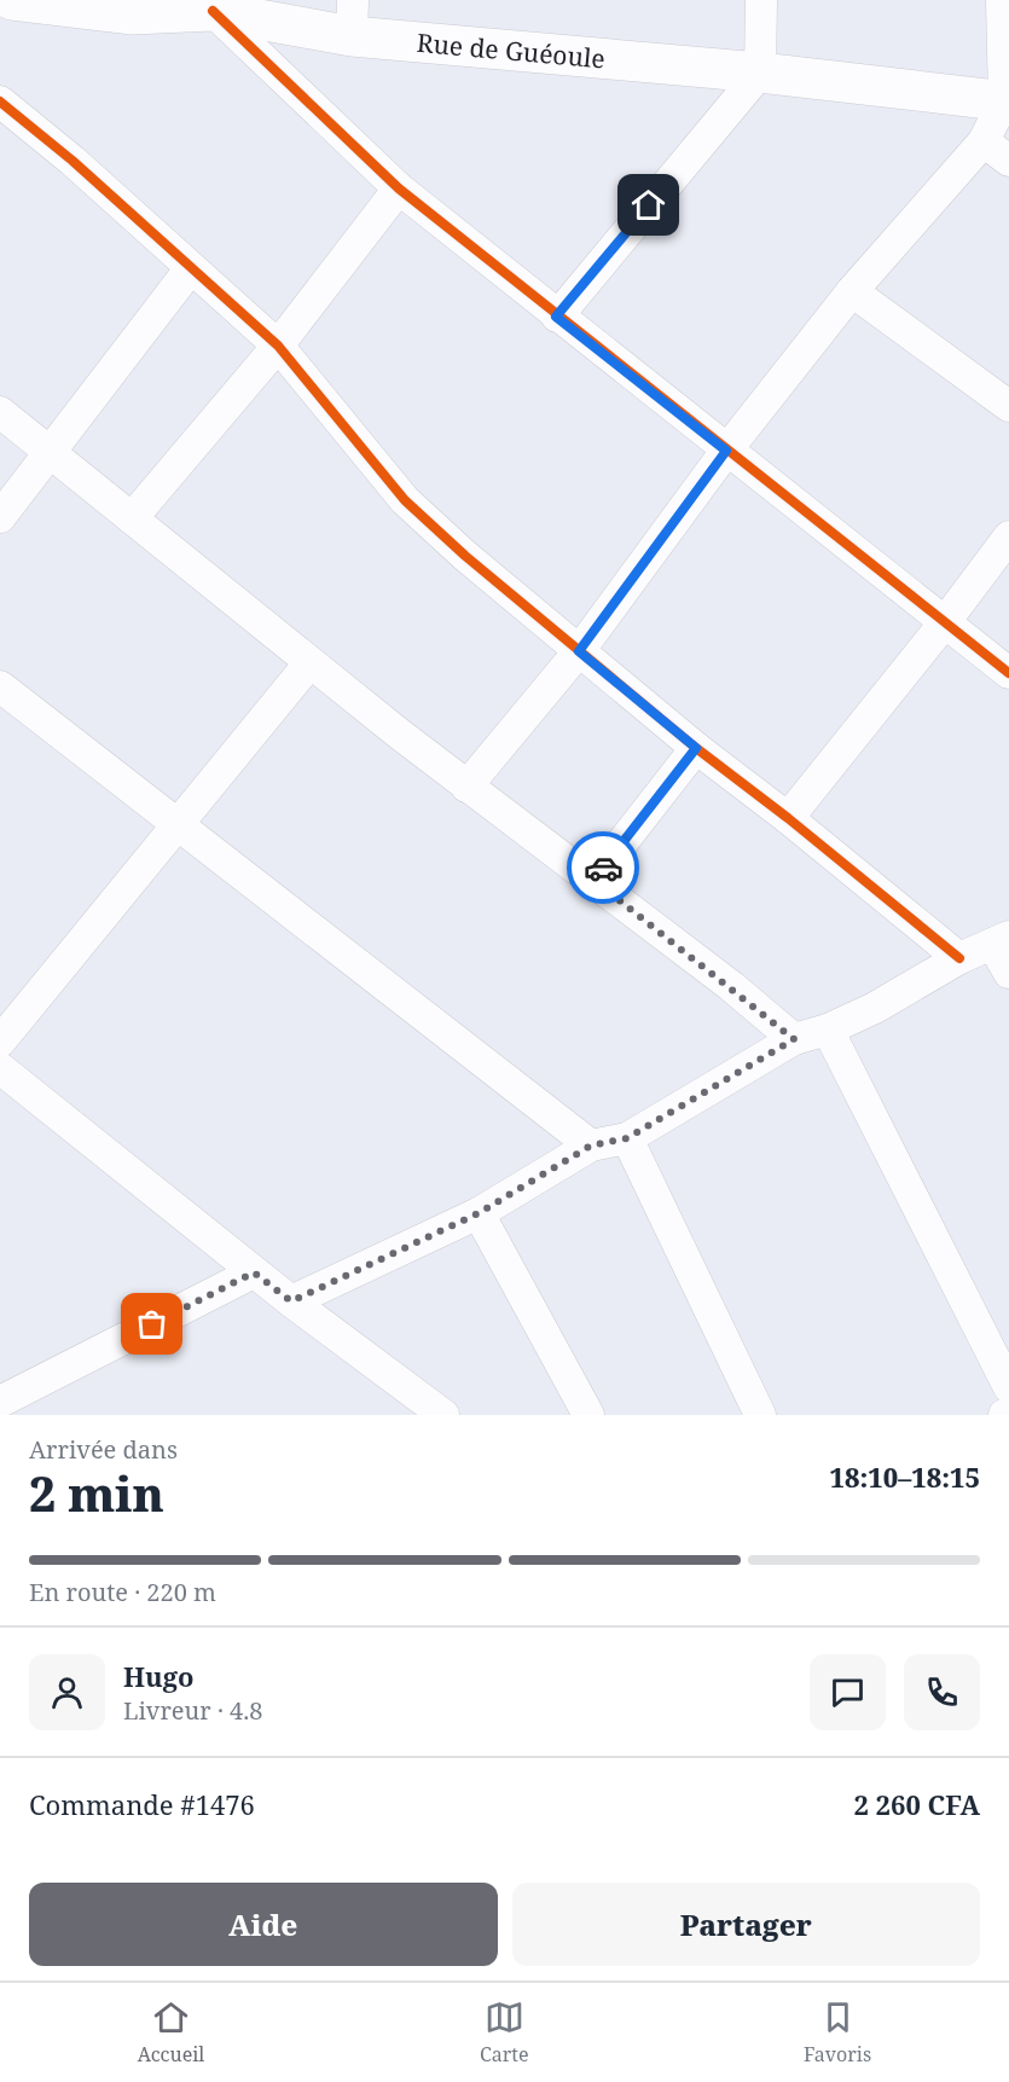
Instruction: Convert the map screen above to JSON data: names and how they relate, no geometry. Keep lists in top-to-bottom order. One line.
{"streets":{"main road":["Rue de Guéoule"]},"page":{"heading":["2 min","Arrivée dans","18:10–18:15"],"panel":["Hugo","Livreur · 4.8","Commande #1476","2 260 CFA"],"bar":"En route · 220 m","buttons":["Aide","Partager"],"tabs":["Accueil","Carte","Favoris"]}}
